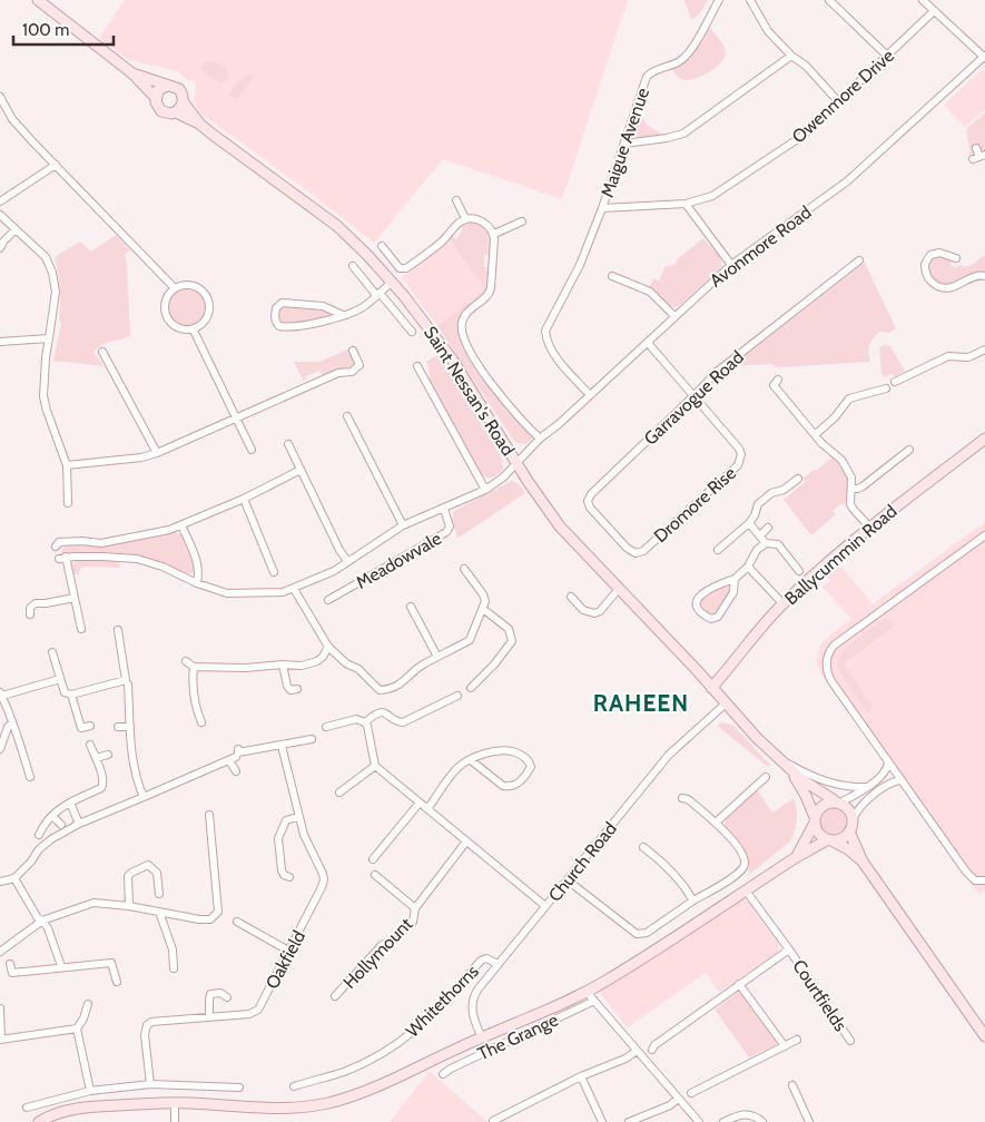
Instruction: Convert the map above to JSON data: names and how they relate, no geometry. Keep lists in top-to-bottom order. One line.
{"streets":{"main road":["Saint Nessan's Road","Ballycummin Road"],"street":["Owenmore Drive","Maigue Avenue","Avonmore Road","Garravogue Road","Dromore Rise","Meadowvale","Church Road","Hollymount","Oakfield","Courtfields","Whitethorns","The Grange"]},"crossings":[["Owenmore Drive","Maigue Avenue"],["Maigue Avenue","Avonmore Road"],["Avonmore Road","Saint Nessan's Road"],["Avonmore Road","Dromore Rise"],["Avonmore Road","Meadowvale"],["Saint Nessan's Road","Ballycummin Road"],["Saint Nessan's Road","Meadowvale"],["Saint Nessan's Road","Church Road"],["Garravogue Road","Dromore Rise"],["Church Road","Whitethorns"]],"districts":["RAHEEN"],"scale_bar":"100 m"}
